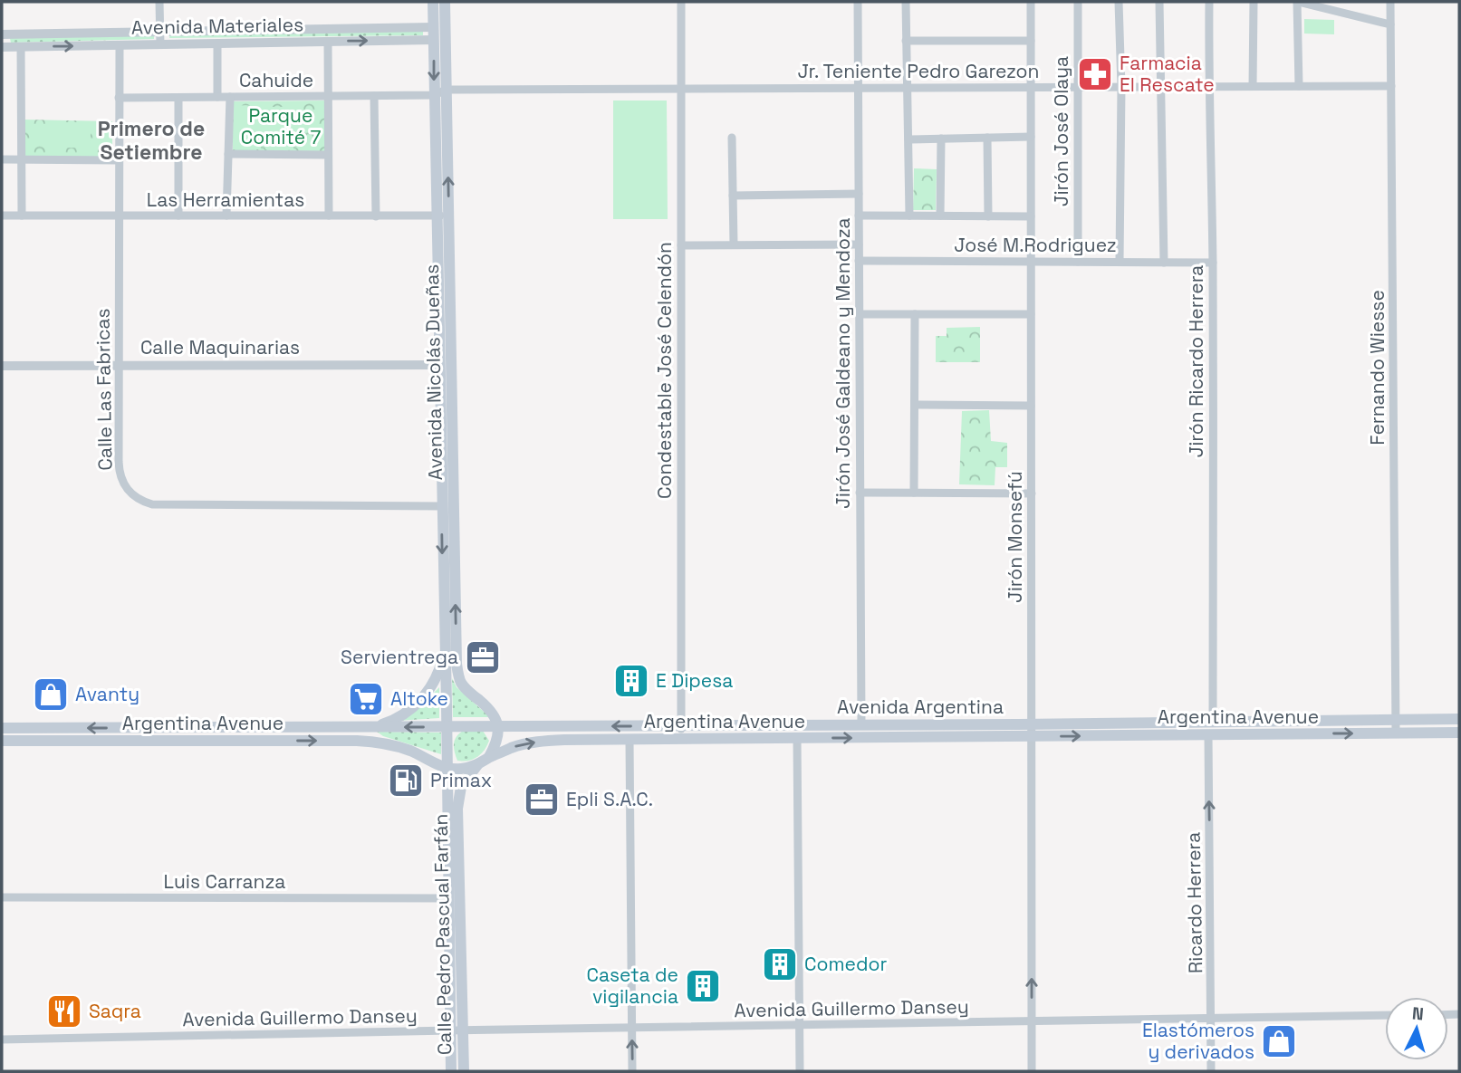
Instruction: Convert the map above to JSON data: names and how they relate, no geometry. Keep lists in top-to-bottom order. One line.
{"streets":{"main road":["Avenida Nicolás Dueñas","Avenida Argentina","Argentina Avenue","Calle Pedro Pascual Farfán"],"street":["Avenida Materiales","Jr. Teniente Pedro Garezon","Cahuide","Jirón José Olaya","Las Herramientas","José M.Rodriguez","Calle Maquinarias","Jirón Ricardo Herrera","Jirón José Galdeano y Mendoza","Fernando Wiesse","Condestable José Celendón","Calle Las Fabricas","Jirón Monsefú","Luis Carranza","Ricardo Herrera","Avenida Guillermo Dansey"]},"crossings":[["Avenida Materiales","Avenida Nicolás Dueñas"],["Avenida Materiales","Calle Las Fabricas"],["Jr. Teniente Pedro Garezon","Jirón José Olaya"],["Jr. Teniente Pedro Garezon","Jirón Ricardo Herrera"],["Jr. Teniente Pedro Garezon","Jirón José Galdeano y Mendoza"],["Jr. Teniente Pedro Garezon","Fernando Wiesse"],["Jr. Teniente Pedro Garezon","Condestable José Celendón"],["Jr. Teniente Pedro Garezon","Avenida Nicolás Dueñas"],["Jr. Teniente Pedro Garezon","Jirón Monsefú"],["Cahuide","Avenida Nicolás Dueñas"],["Cahuide","Calle Las Fabricas"],["Jirón José Olaya","José M.Rodriguez"],["Las Herramientas","Avenida Nicolás Dueñas"],["Las Herramientas","Calle Las Fabricas"],["José M.Rodriguez","Jirón Ricardo Herrera"],["José M.Rodriguez","Jirón José Galdeano y Mendoza"],["José M.Rodriguez","Jirón Monsefú"],["Calle Maquinarias","Calle Las Fabricas"],["Calle Maquinarias","Calle Pedro Pascual Farfán"],["Jirón Ricardo Herrera","Avenida Argentina"],["Jirón José Galdeano y Mendoza","Avenida Argentina"],["Fernando Wiesse","Avenida Argentina"],["Fernando Wiesse","Argentina Avenue"],["Condestable José Celendón","Avenida Argentina"],["Condestable José Celendón","Argentina Avenue"],["Avenida Nicolás Dueñas","Avenida Argentina"],["Avenida Nicolás Dueñas","Calle Pedro Pascual Farfán"],["Calle Las Fabricas","Calle Pedro Pascual Farfán"],["Jirón Monsefú","Avenida Argentina"],["Jirón Monsefú","Argentina Avenue"],["Jirón Monsefú","Avenida Guillermo Dansey"],["Avenida Argentina","Argentina Avenue"],["Avenida Argentina","Calle Pedro Pascual Farfán"],["Argentina Avenue","Ricardo Herrera"],["Argentina Avenue","Calle Pedro Pascual Farfán"],["Luis Carranza","Calle Pedro Pascual Farfán"],["Ricardo Herrera","Avenida Guillermo Dansey"],["Calle Pedro Pascual Farfán","Avenida Guillermo Dansey"]],"one_way":["Avenida Argentina","Argentina Avenue","Ricardo Herrera"],"districts":["Primero de Setiembre"],"parks":["Parque Comité 7"],"places":{"pharmacy":["Farmacia El Rescate"],"office":["Servientrega","Epli S.A.C."],"building":["E Dipesa","Comedor","Caseta de vigilancia"],"shop":["Avanty","Elastómeros y derivados"],"supermarket":["Altoke"],"fuel station":["Primax"],"restaurant":["Saqra"]},"north":"top"}
